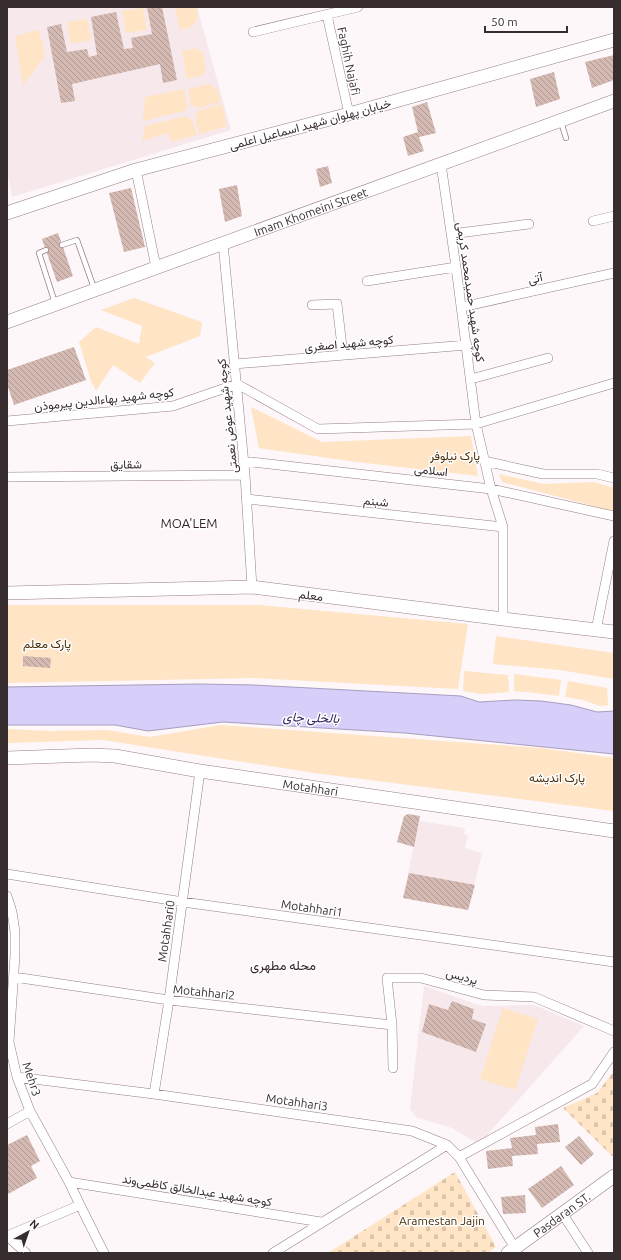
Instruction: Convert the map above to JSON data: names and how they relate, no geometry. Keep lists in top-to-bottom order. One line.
{"streets":{"main road":["خیابان پهلوان شهید اسماعیل اعلمی","Imam Khomeini Street","معلم","Motahhari","Pasdaran ST."],"street":["Faghih Najafi","آتی","کوچه شهید حمیدمحمد کریمی","کوچه شهید اصغری","کوچه شهید بهاءالدین پیرموذن","کوچه شهید عوض نعمتی","شقایق","اسلامی","شبنم","Motahhari1","Motahhari0","پردیس","Motahhari2","Mehr3","Motahhari3","کوچه شهید عبدالخالق کاظمی‌وند"]},"crossings":[["Faghih Najafi","خیابان پهلوان شهید اسماعیل اعلمی"],["Imam Khomeini Street","کوچه شهید حمیدمحمد کریمی"],["Imam Khomeini Street","کوچه شهید عوض نعمتی"],["آتی","کوچه شهید حمیدمحمد کریمی"],["کوچه شهید حمیدمحمد کریمی","کوچه شهید اصغری"],["کوچه شهید حمیدمحمد کریمی","اسلامی"],["کوچه شهید حمیدمحمد کریمی","شبنم"],["کوچه شهید حمیدمحمد کریمی","معلم"],["کوچه شهید اصغری","کوچه شهید عوض نعمتی"],["کوچه شهید بهاءالدین پیرموذن","کوچه شهید عوض نعمتی"],["کوچه شهید عوض نعمتی","شقایق"],["کوچه شهید عوض نعمتی","اسلامی"],["کوچه شهید عوض نعمتی","شبنم"],["کوچه شهید عوض نعمتی","معلم"],["Motahhari","Motahhari0"],["Motahhari1","Motahhari0"],["Motahhari0","Motahhari2"],["Motahhari0","Motahhari3"],["پردیس","Motahhari2"],["Motahhari2","Mehr3"],["Mehr3","Motahhari3"],["Mehr3","کوچه شهید عبدالخالق کاظمی‌وند"],["Motahhari3","Pasdaran ST."]],"districts":["MOA'LEM","محله مطهری"],"water":["بالخلی چای"],"parks":["پارک نیلوفر","پارک معلم","پارک اندیشه","Aramestan Jajin"],"scale_bar":"50 m","north":"top right"}
